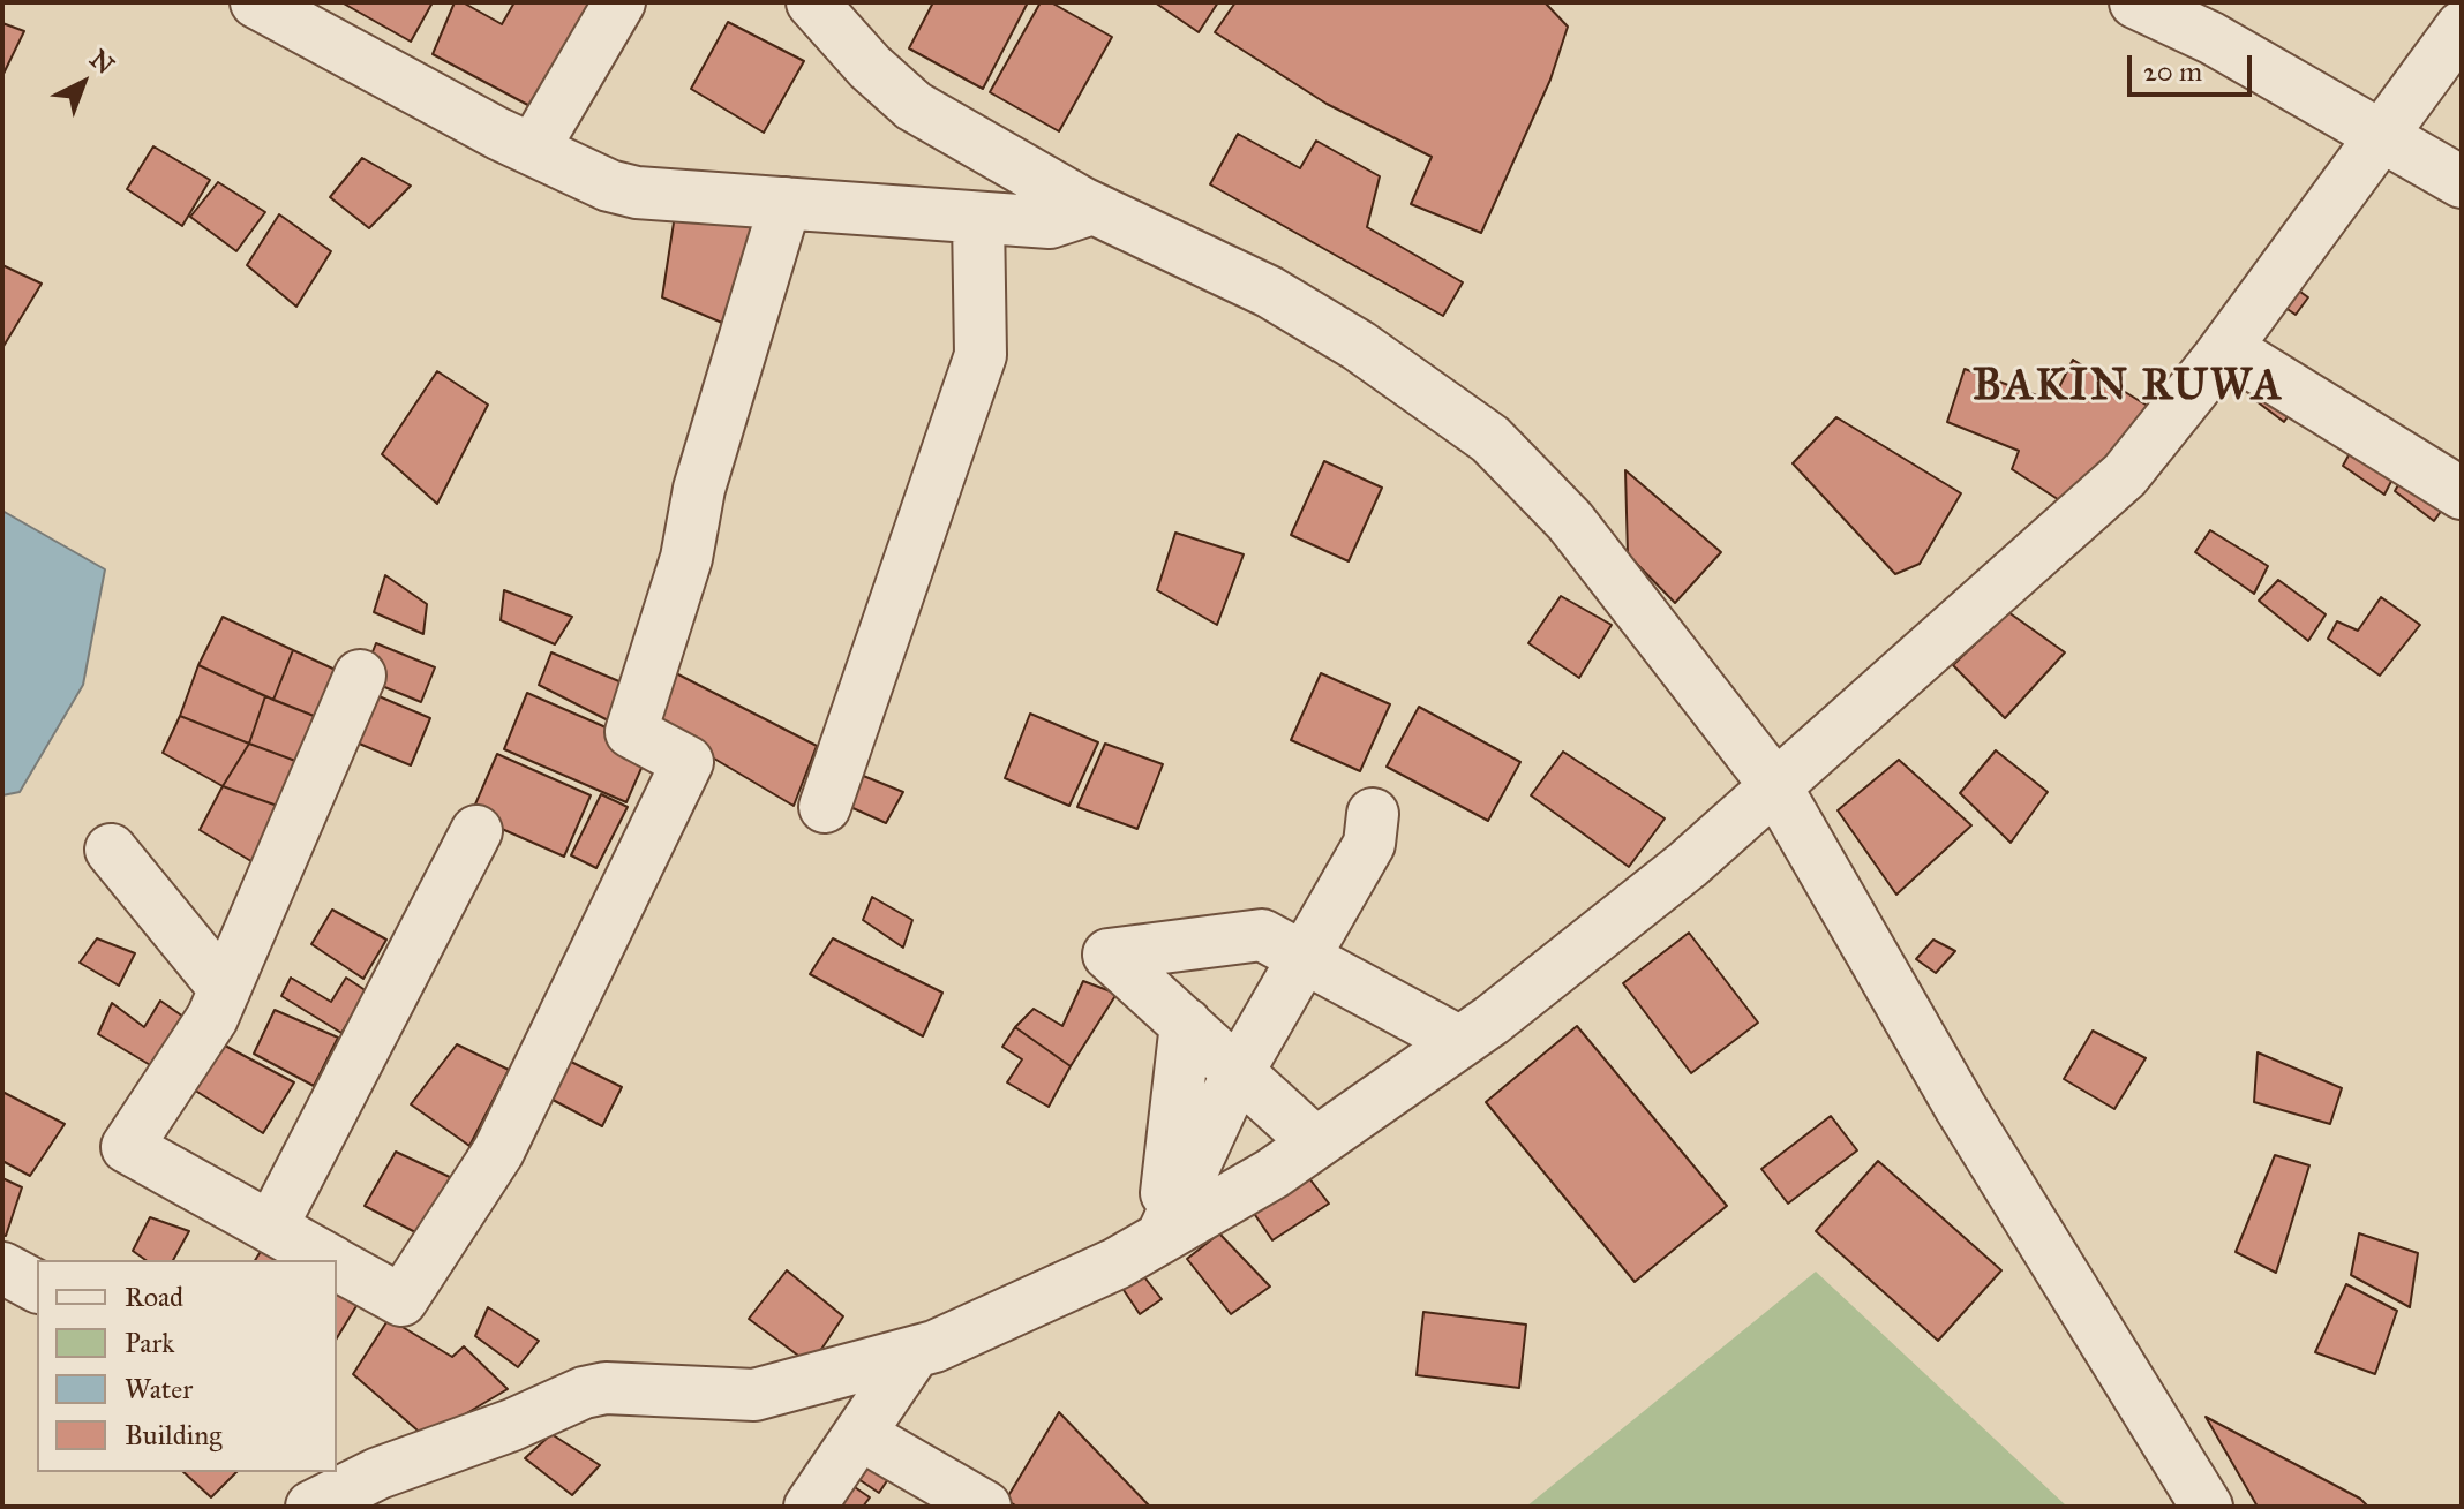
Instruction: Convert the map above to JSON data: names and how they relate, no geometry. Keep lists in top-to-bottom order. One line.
{"districts":["BAKIN RUWA"],"legend":["Road","Park","Water","Building"],"scale_bar":"20 m","north":"top right"}
